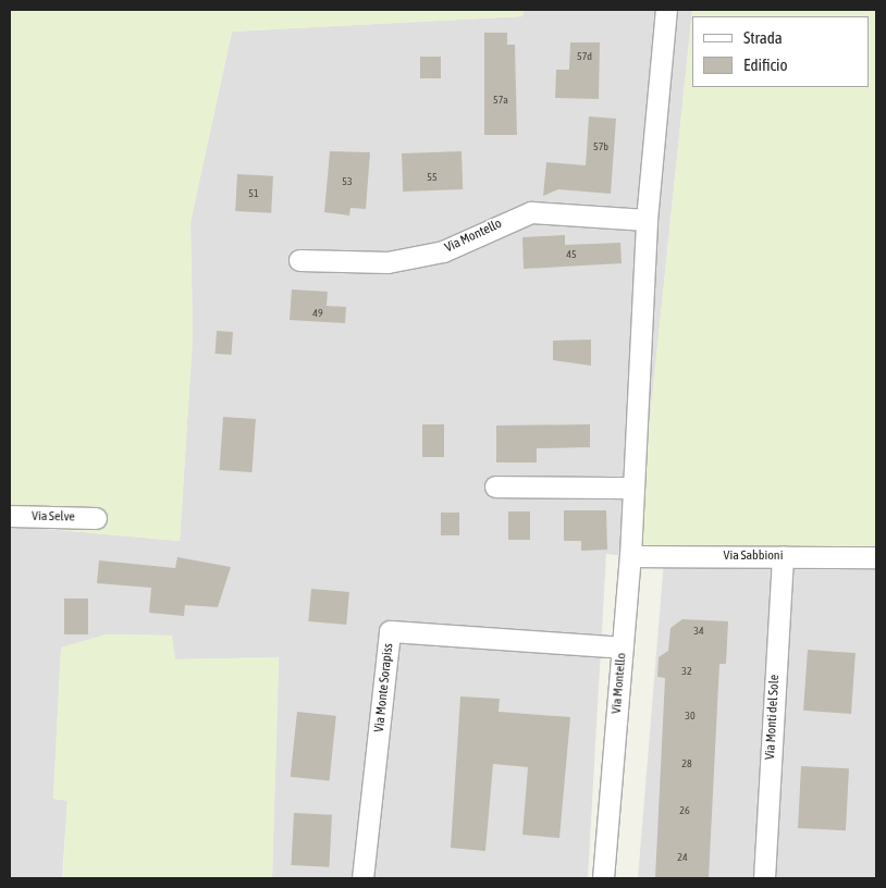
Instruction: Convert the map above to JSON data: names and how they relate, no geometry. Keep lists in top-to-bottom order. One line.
{"streets":{"street":["Via Montello","Via Selve","Via Sabbioni","Via Monte Sorapiss","Via Monti del Sole"]},"crossings":[["Via Montello","Via Sabbioni"],["Via Montello","Via Monte Sorapiss"],["Via Sabbioni","Via Monti del Sole"]],"house_numbers":["57d","57a","57b","55","53","51","45","49","34","32","30","28","26","24"],"legend":["Strada","Edificio"]}
